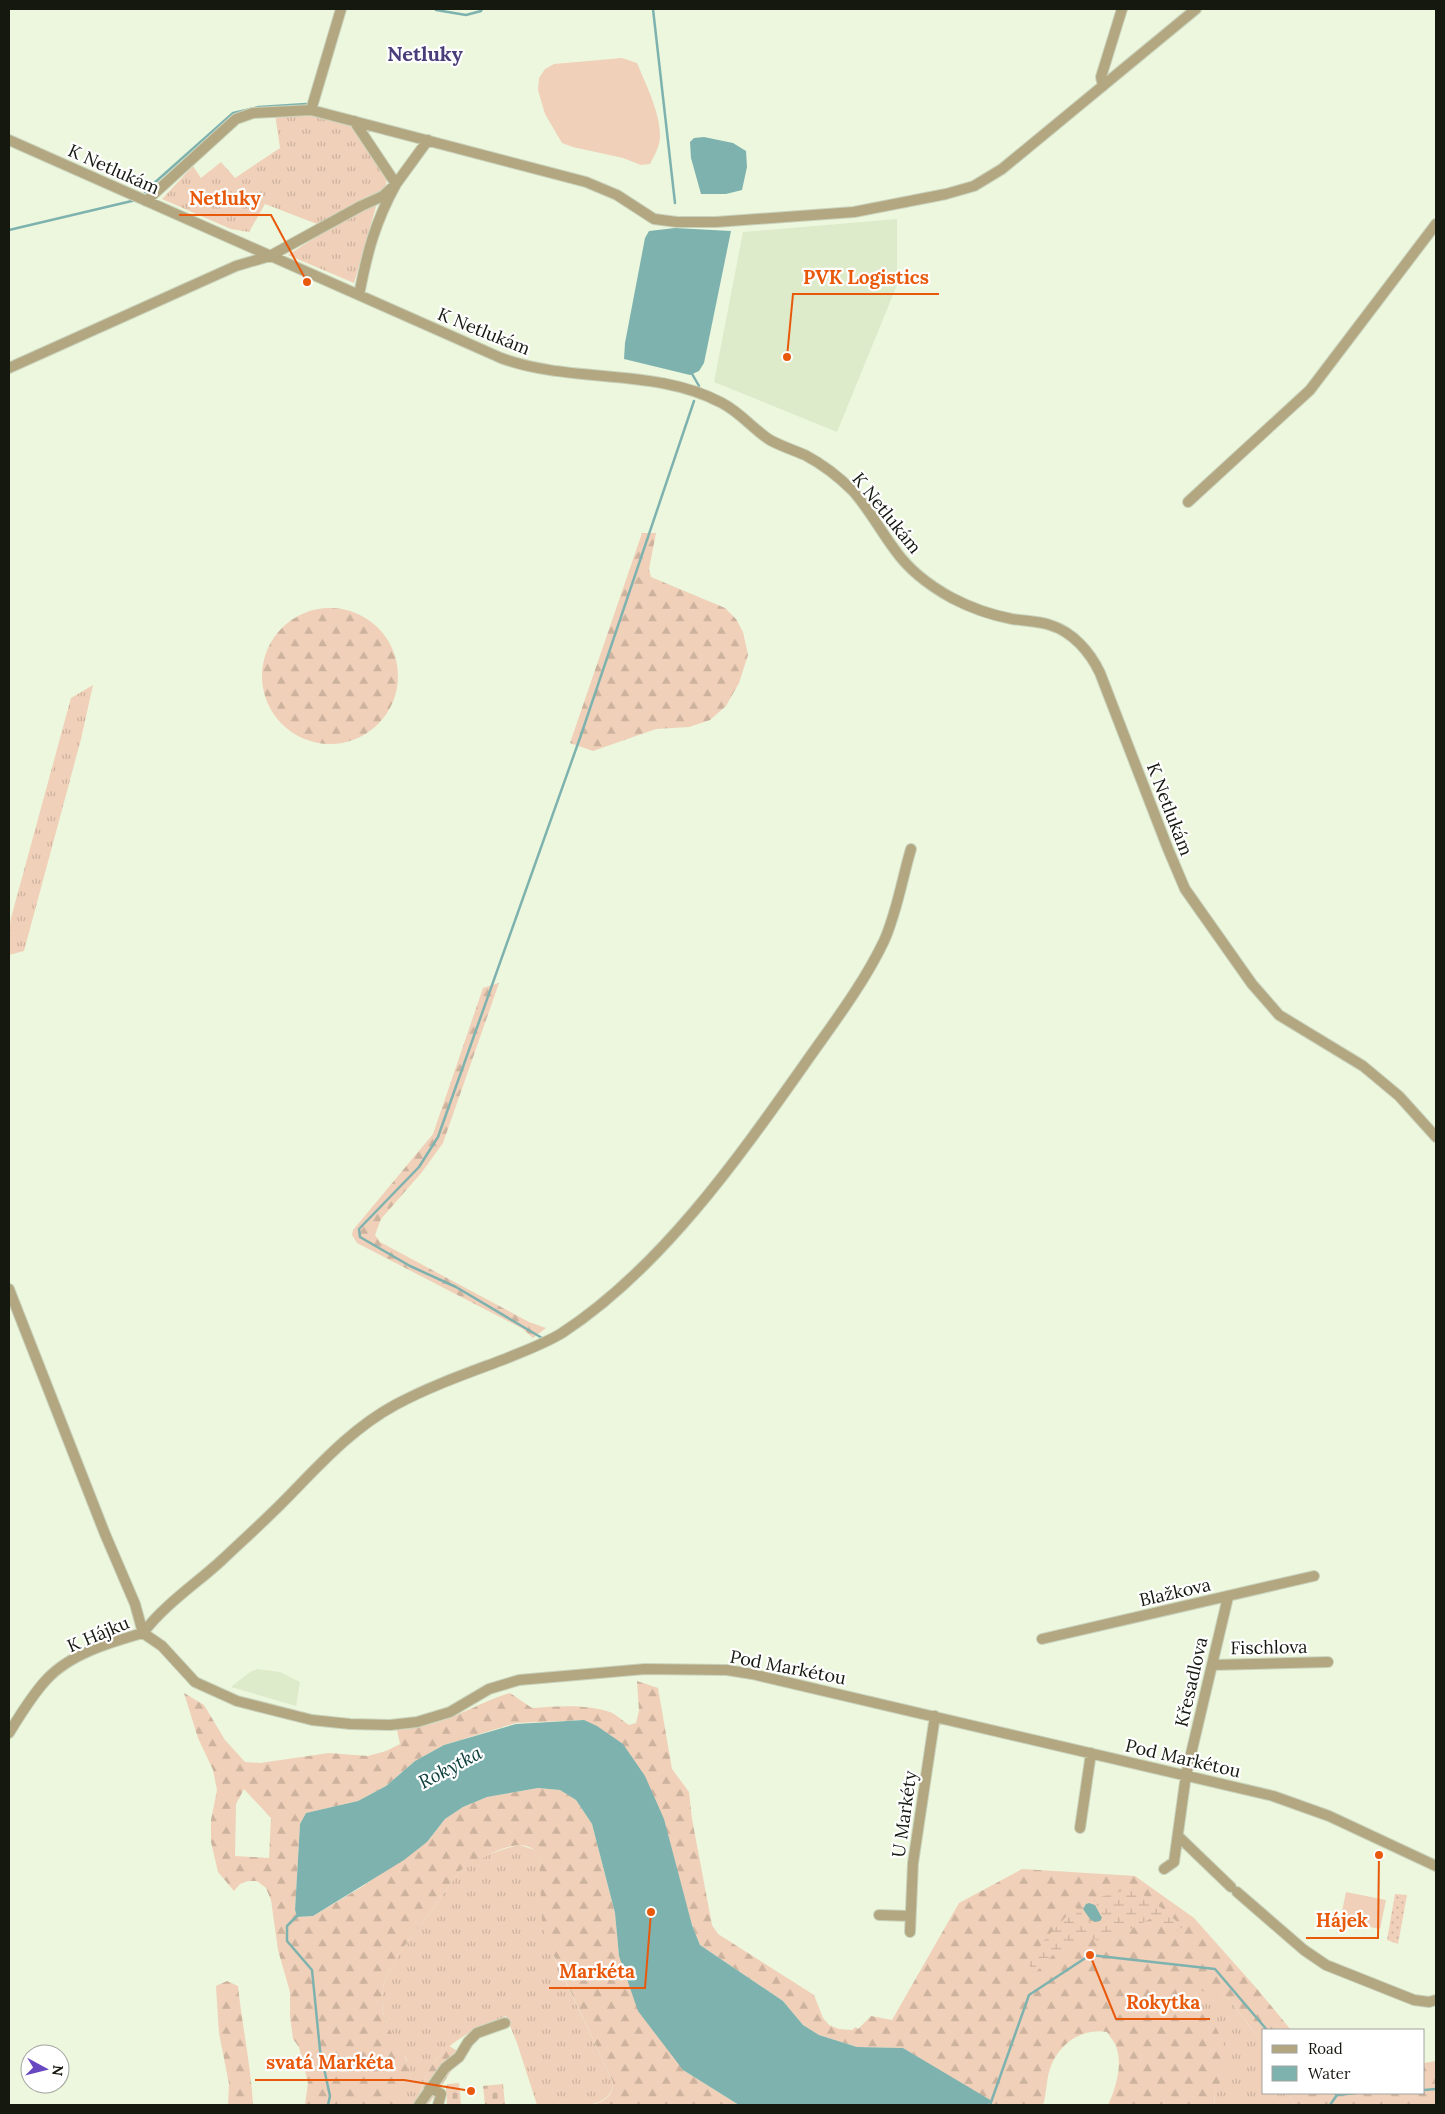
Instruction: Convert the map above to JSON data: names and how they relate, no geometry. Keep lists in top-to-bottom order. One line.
{"streets":{"street":["K Netlukám","Blažkova","K Hájku","Fischlova","Pod Markétou","Křesadlova","U Markéty"]},"crossings":[["Blažkova","Křesadlova"],["K Hájku","Pod Markétou"],["Fischlova","Křesadlova"],["Pod Markétou","Křesadlova"],["Pod Markétou","U Markéty"]],"districts":["Netluky"],"water":["Rokytka"],"places":["Netluky","PVK Logistics","Hájek","Markéta","Rokytka","svatá Markéta"],"legend":["Road","Water"],"north":"right"}
